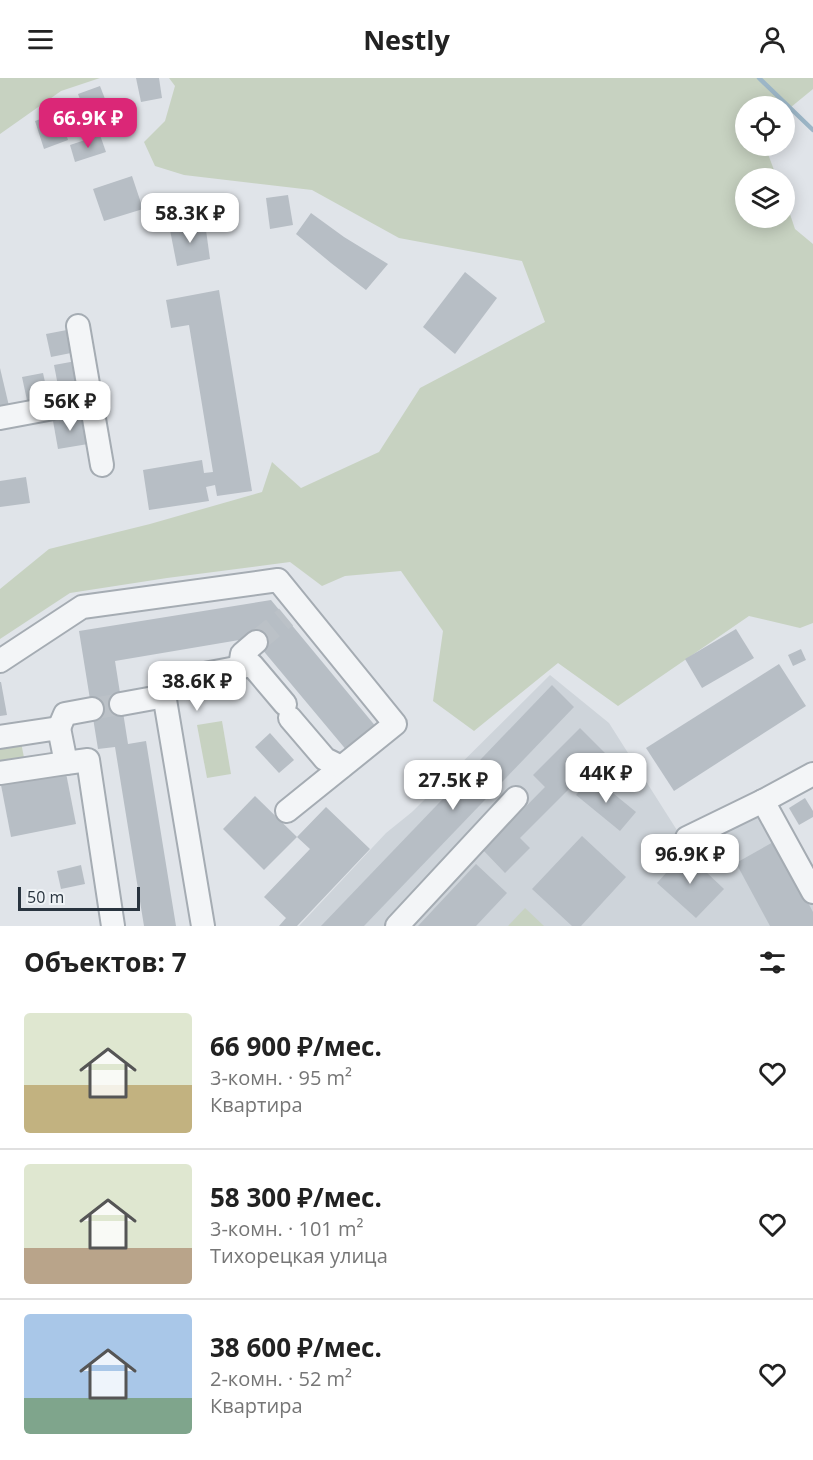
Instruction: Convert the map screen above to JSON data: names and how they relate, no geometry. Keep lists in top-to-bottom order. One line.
{"scale_bar":"50 m","page":{"header":"Nestly","price":["66.9K ₽","58.3K ₽","56K ₽","38.6K ₽","44K ₽","27.5K ₽","96.9K ₽"],"scale":"50 m","heading":"Объектов: 7","list":[{"name":"66 900 ₽/мес.","note":"3-комн. · 95 m² · Квартира"},{"name":"58 300 ₽/мес.","note":"3-комн. · 101 m² · Тихорецкая улица"},{"name":"38 600 ₽/мес.","note":"2-комн. · 52 m² · Квартира"}]}}
